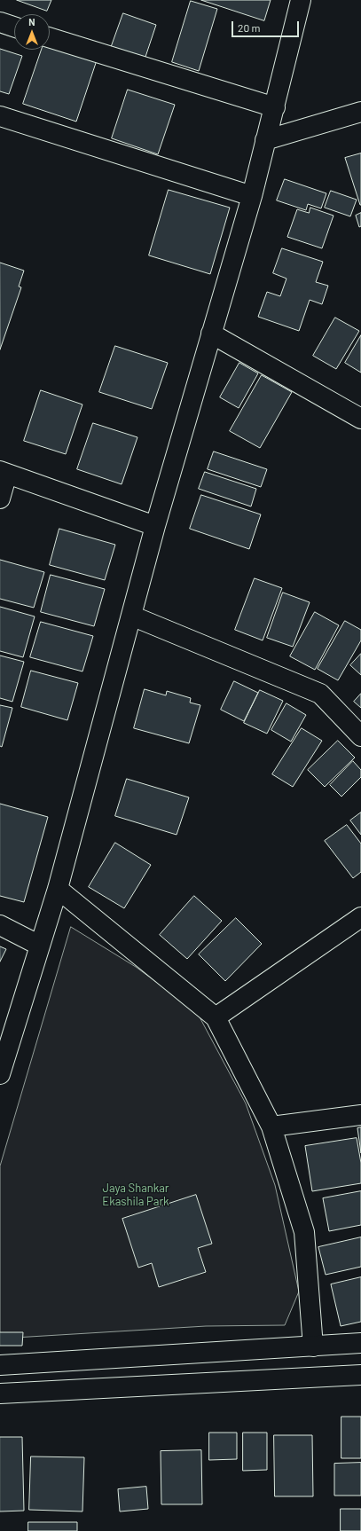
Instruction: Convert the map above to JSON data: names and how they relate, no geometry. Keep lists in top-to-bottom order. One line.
{"parks":["Jaya Shankar Ekashila Park"],"scale_bar":"20 m","north":"top"}
